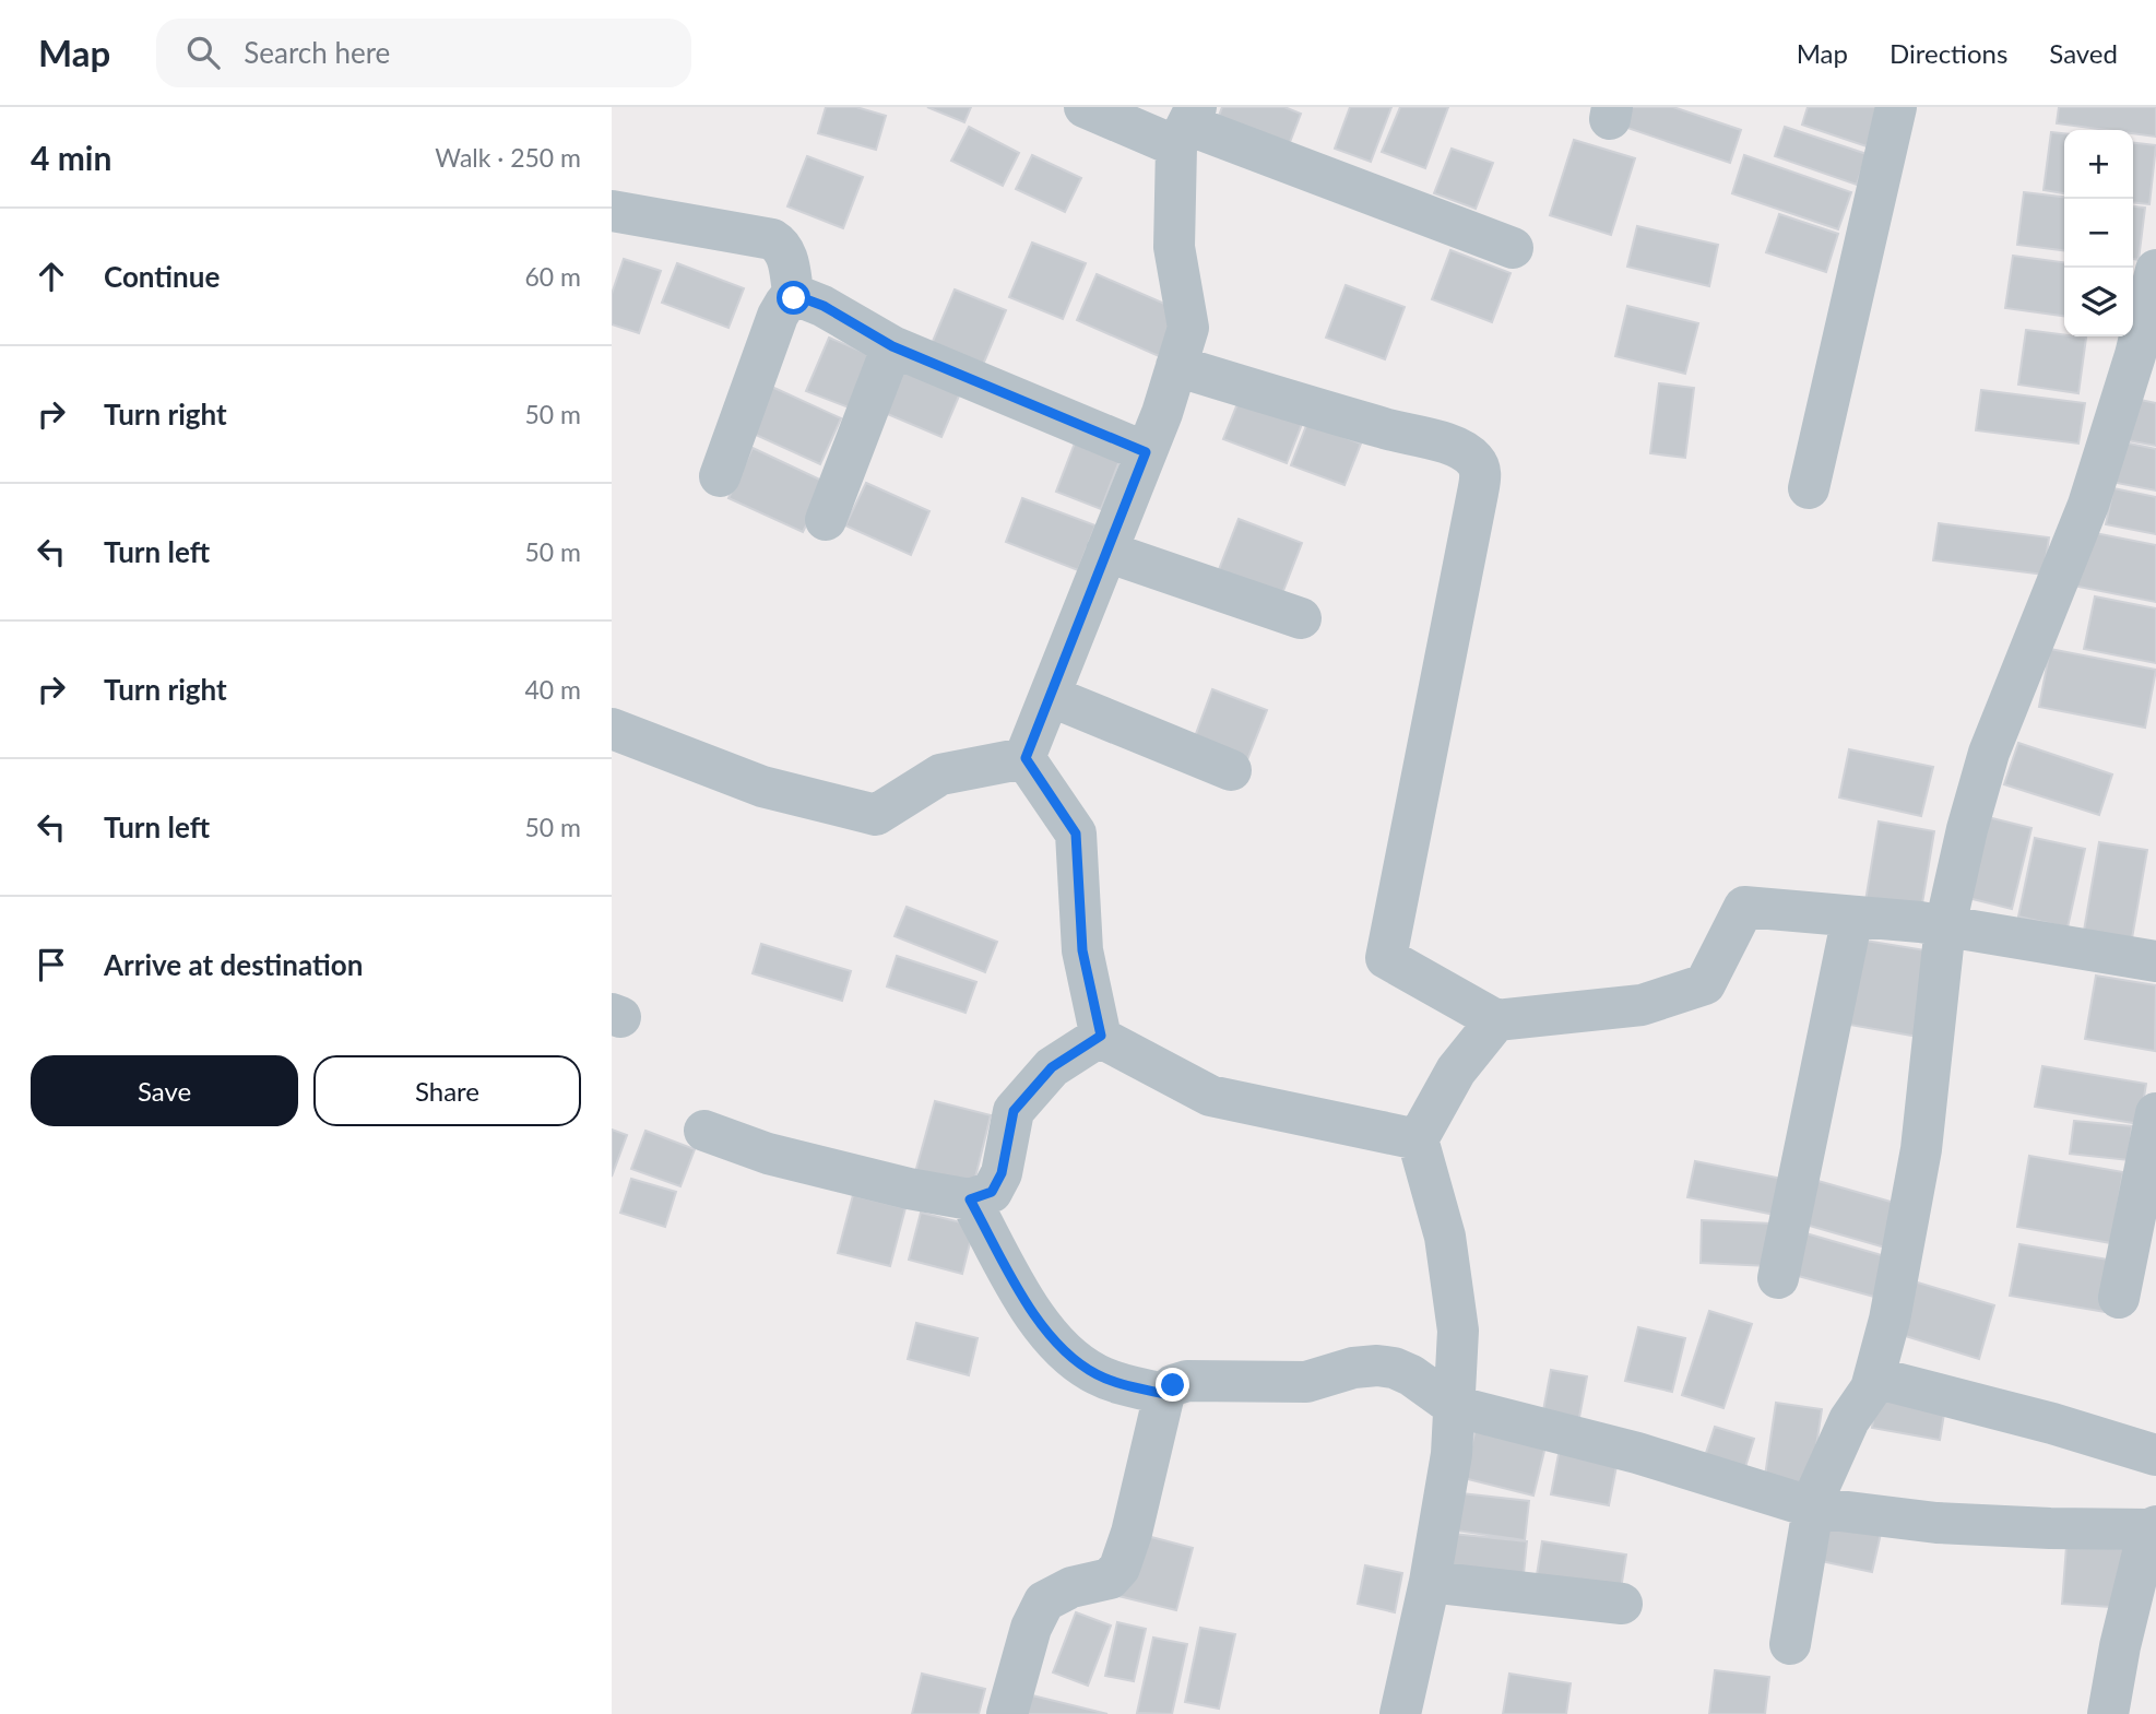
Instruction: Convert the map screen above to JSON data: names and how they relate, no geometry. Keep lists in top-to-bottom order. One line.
{"page":{"header":"Map","search":"Search here","nav":["Map","Directions","Saved"],"heading":["4 min","Walk · 250 m"],"map_buttons":["+","−"],"list":[["Continue","60 m"],["Turn right","50 m"],["Turn left","50 m"],["Turn right","40 m"],["Turn left","50 m"],"Arrive at destination"],"buttons":["Save","Share"]}}
